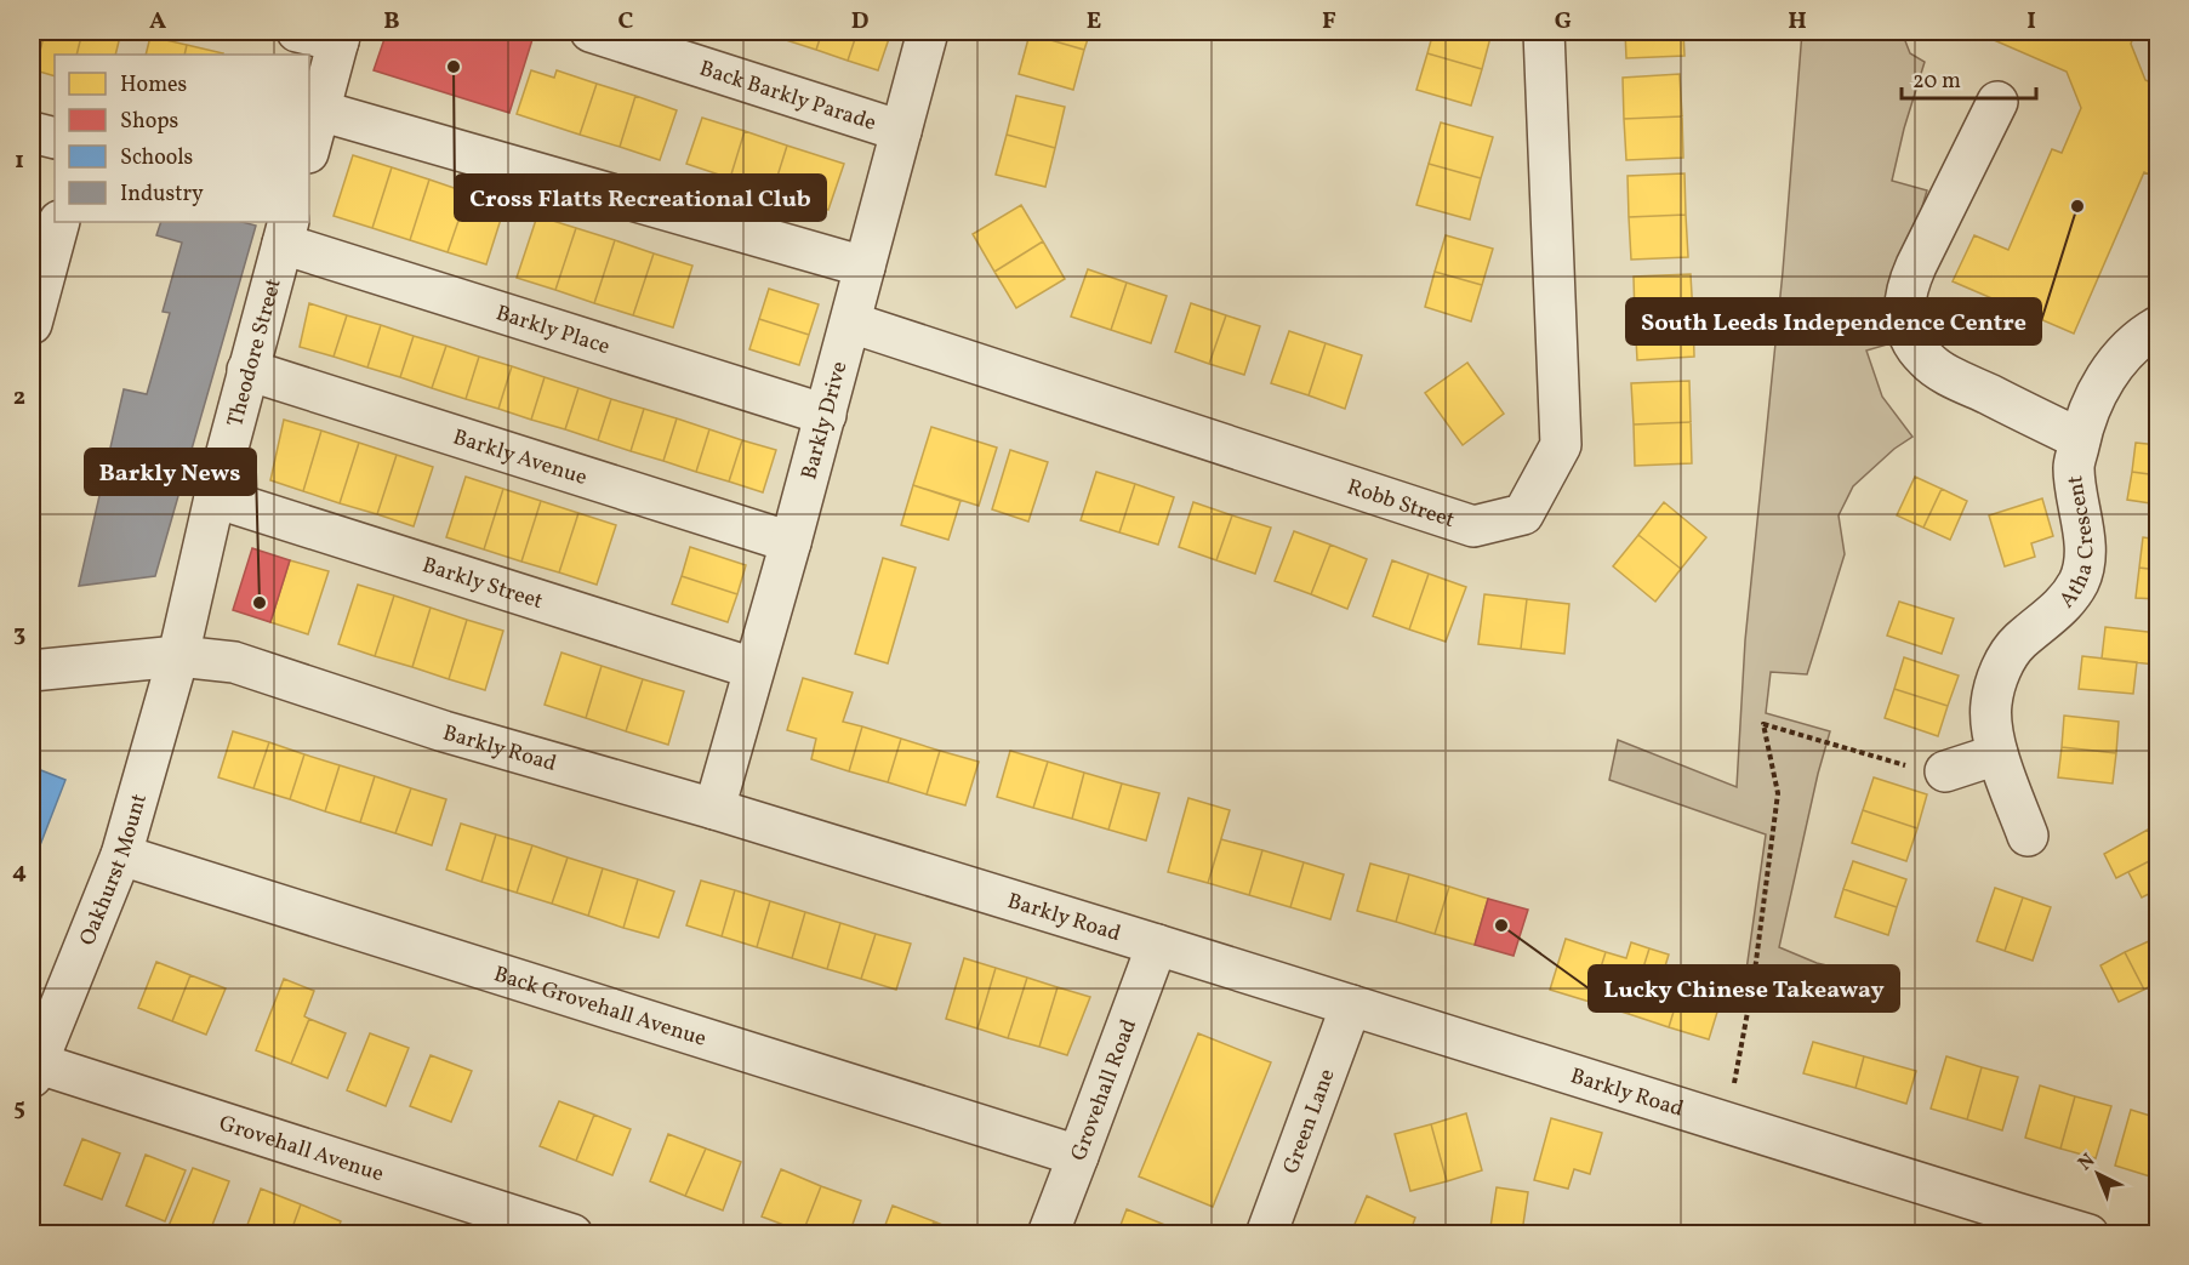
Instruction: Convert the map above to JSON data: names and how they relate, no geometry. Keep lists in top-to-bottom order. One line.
{"streets":{"street":["Back Barkly Parade","Barkly Place","Theodore Street","Barkly Drive","Barkly Avenue","Robb Street","Atha Crescent","Barkly Street","Barkly Road","Oakhurst Mount","Back Grovehall Avenue","Grovehall Road","Green Lane","Grovehall Avenue"]},"crossings":[["Back Barkly Parade","Barkly Drive"],["Barkly Place","Theodore Street"],["Barkly Place","Barkly Drive"],["Theodore Street","Barkly Avenue"],["Theodore Street","Barkly Street"],["Theodore Street","Barkly Road"],["Theodore Street","Oakhurst Mount"],["Barkly Drive","Barkly Avenue"],["Barkly Drive","Robb Street"],["Barkly Drive","Barkly Street"],["Barkly Drive","Barkly Road"],["Barkly Road","Oakhurst Mount"],["Barkly Road","Grovehall Road"],["Barkly Road","Green Lane"],["Oakhurst Mount","Back Grovehall Avenue"],["Oakhurst Mount","Grovehall Avenue"],["Back Grovehall Avenue","Grovehall Road"]],"places":["Cross Flatts Recreational Club","South Leeds Independence Centre","Barkly News","Lucky Chinese Takeaway"],"legend":["Homes","Shops","Schools","Industry"],"scale_bar":"20 m","north":"top left","grid":{"columns":["A","B","C","D","E","F","G","H","I"],"rows":["1","2","3","4","5"]}}
